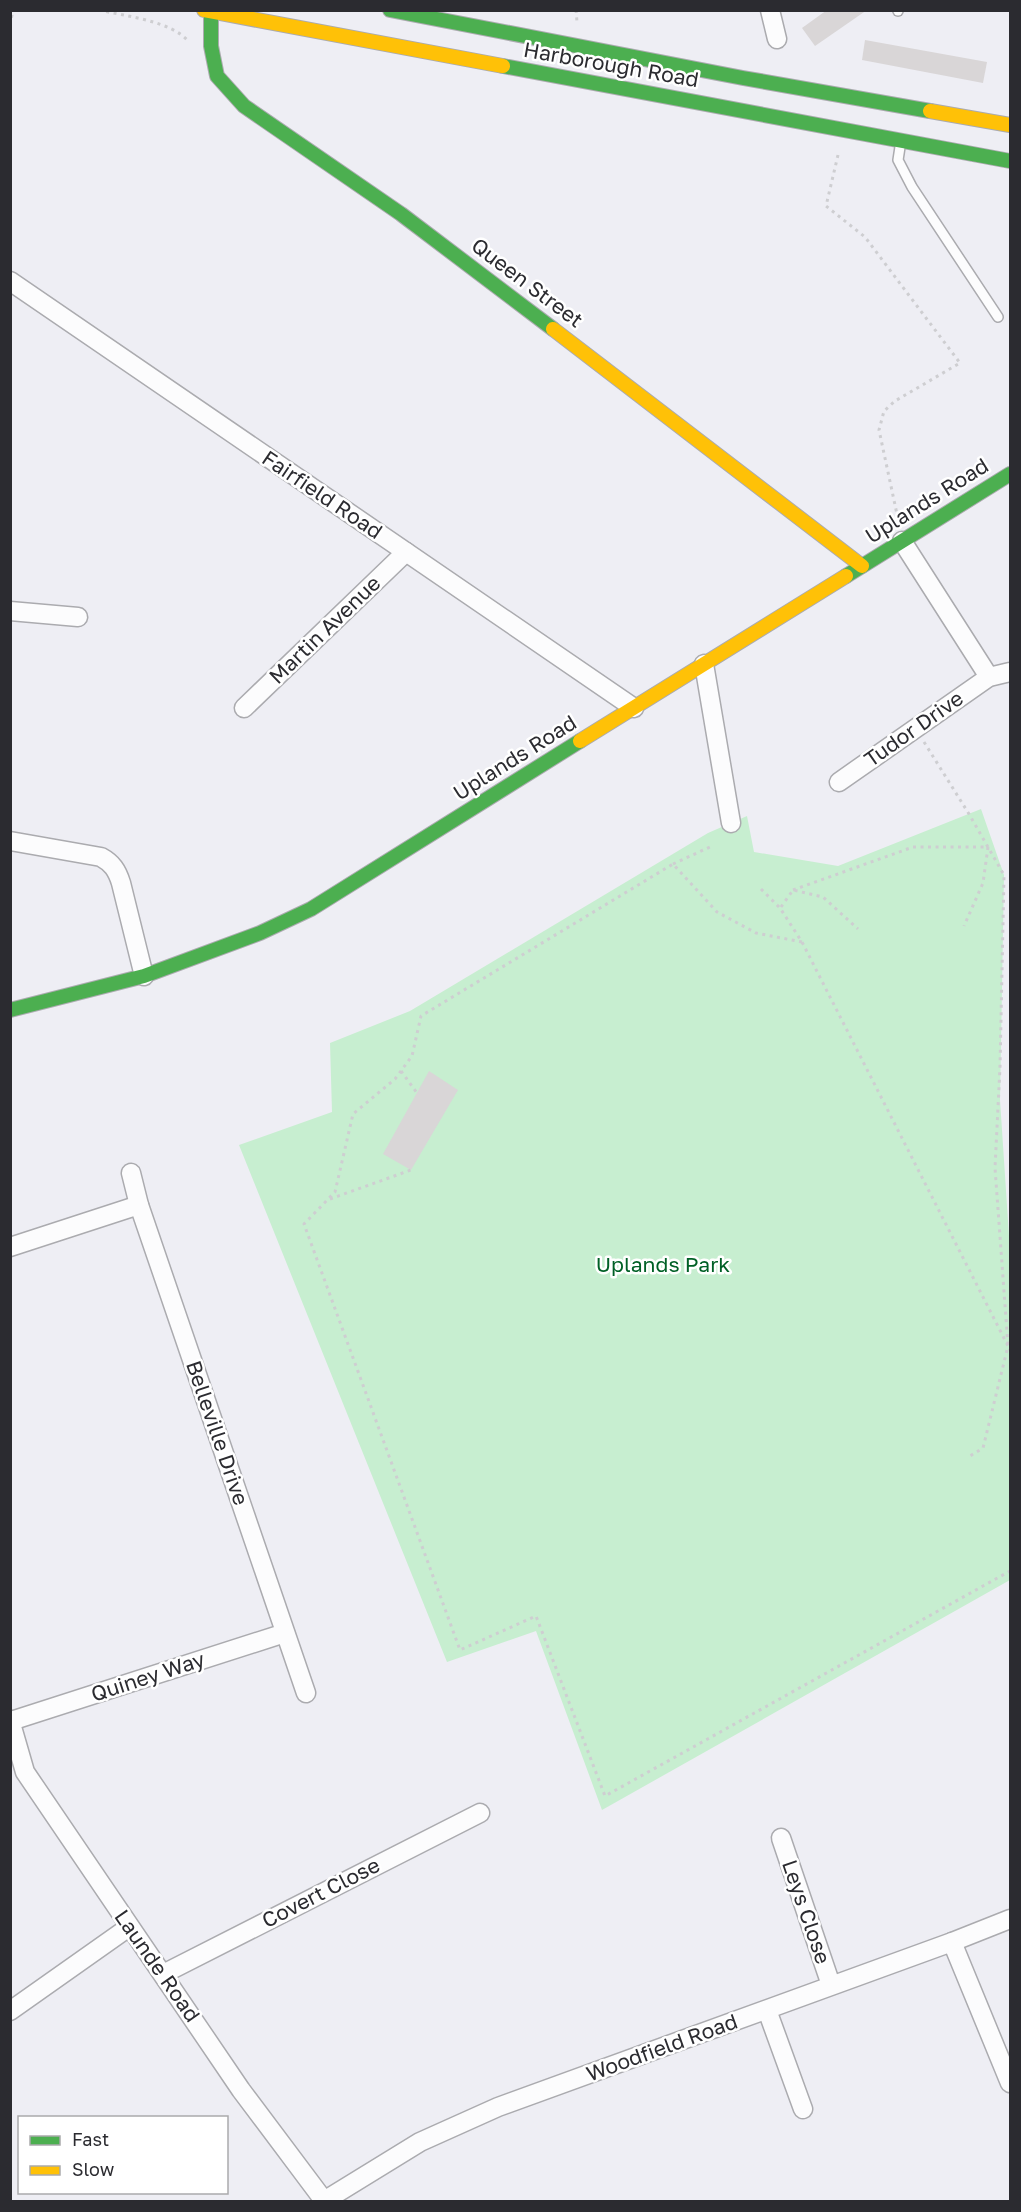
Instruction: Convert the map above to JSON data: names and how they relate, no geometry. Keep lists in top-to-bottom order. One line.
{"streets":{"main road":["Harborough Road","Queen Street","Uplands Road"],"street":["Fairfield Road","Martin Avenue","Tudor Drive","Belleville Drive","Quiney Way","Covert Close","Leys Close","Launde Road","Woodfield Road"]},"crossings":[["Harborough Road","Queen Street"],["Queen Street","Uplands Road"],["Fairfield Road","Uplands Road"],["Fairfield Road","Martin Avenue"],["Belleville Drive","Quiney Way"],["Quiney Way","Launde Road"],["Covert Close","Launde Road"],["Leys Close","Woodfield Road"],["Launde Road","Woodfield Road"]],"parks":["Uplands Park"],"legend":["Fast","Slow"]}
